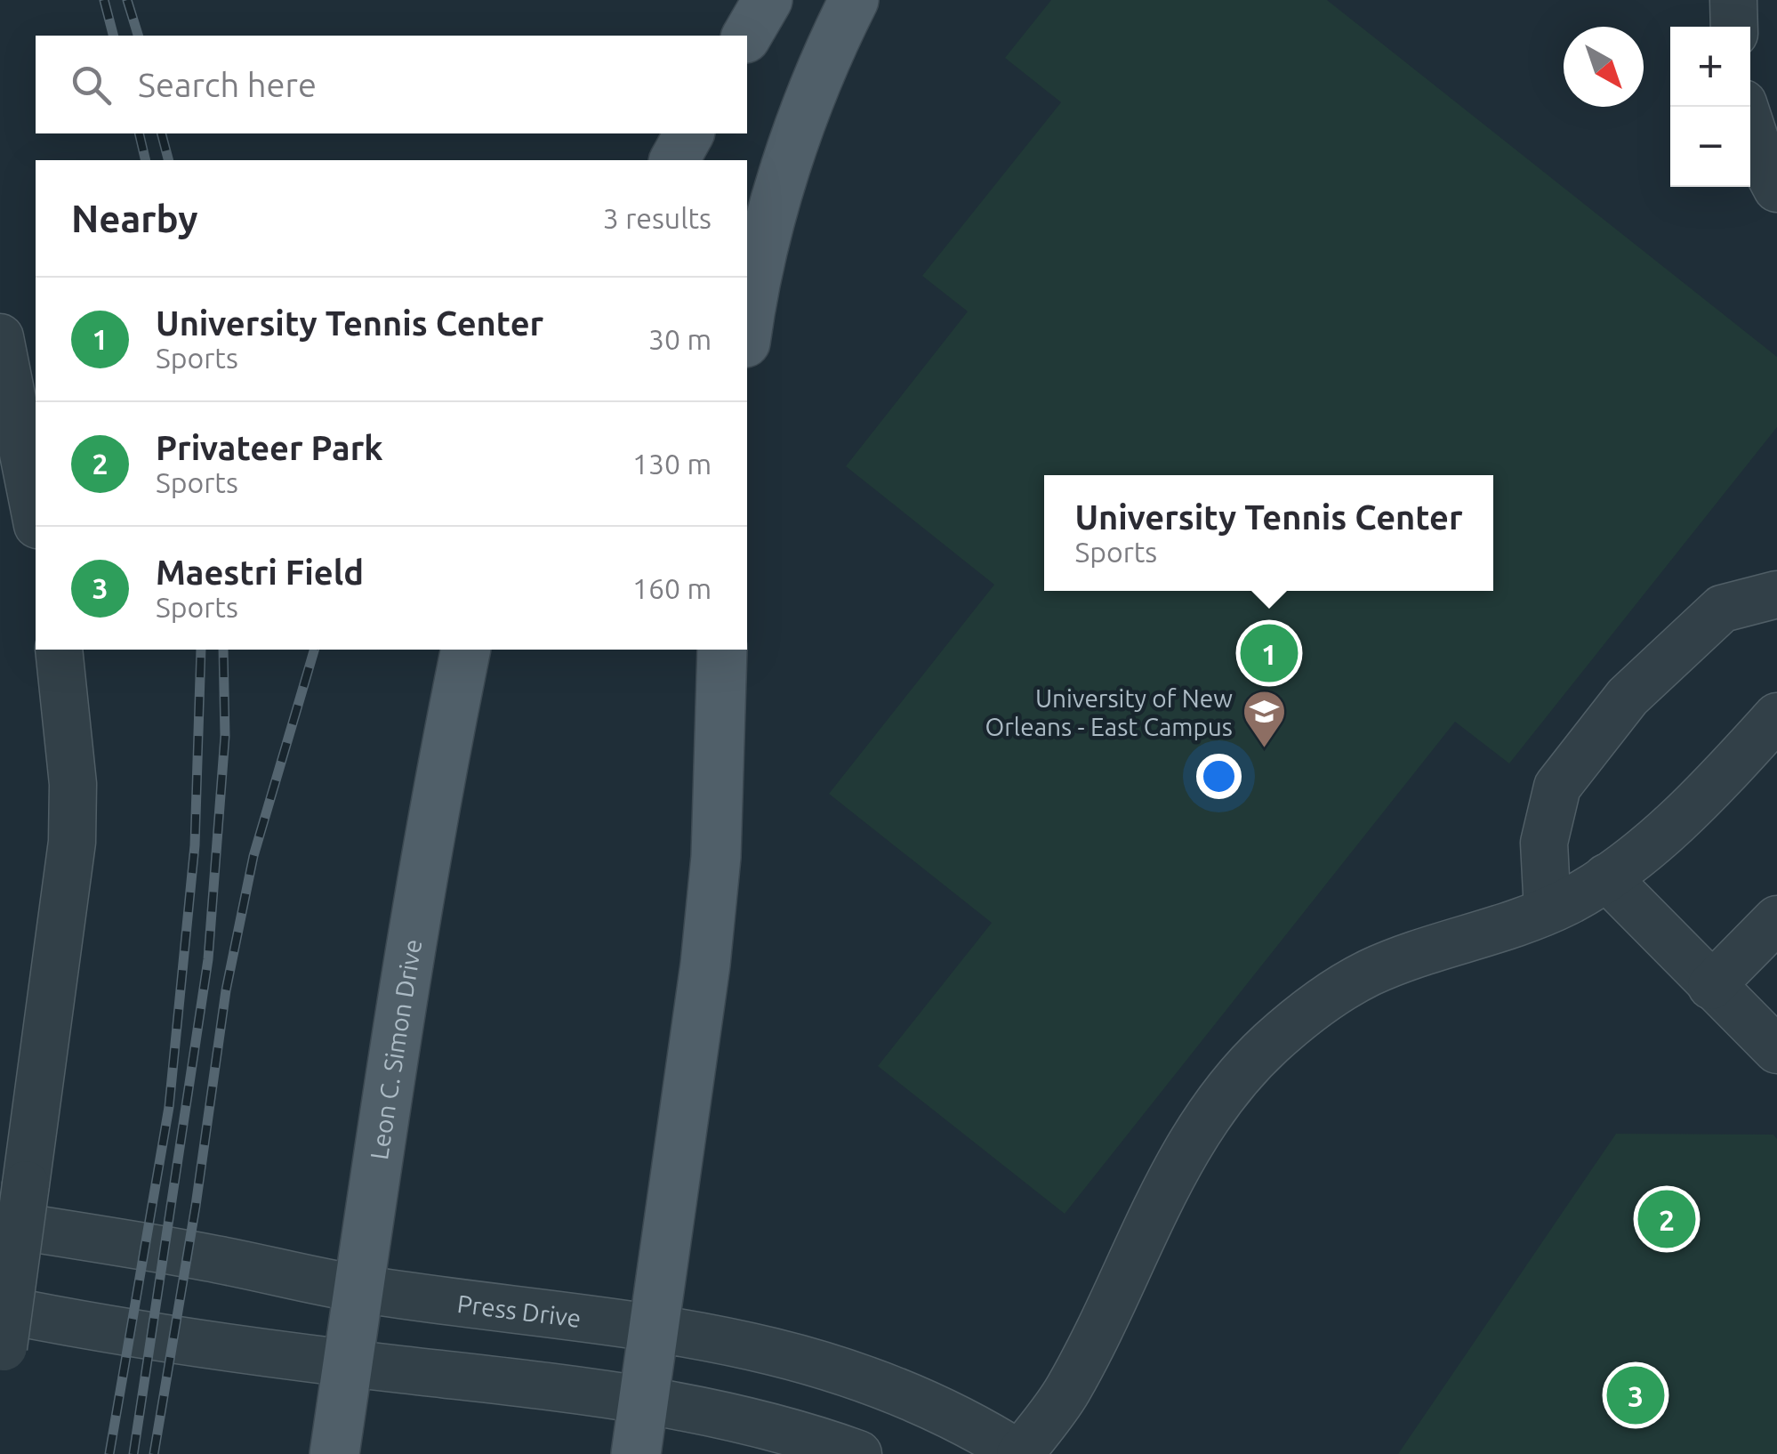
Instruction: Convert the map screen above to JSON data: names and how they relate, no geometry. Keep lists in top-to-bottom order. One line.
{"streets":{"main road":["Leon C. Simon Drive"],"street":["Press Drive"]},"crossings":[["Leon C. Simon Drive","Press Drive"]],"places":{"school or university":["University of New Orleans - East Campus"]},"north":"bottom right","page":{"map_buttons":["+","−"],"search":"Search here","heading":["Nearby","3 results"],"list":[{"mark":"1","name":"University Tennis Center","note":"Sports","value":"30 m"},{"mark":"2","name":"Privateer Park","note":"Sports","value":"130 m"},{"mark":"3","name":"Maestri Field","note":"Sports","value":"160 m"}],"popup":["University Tennis Center","Sports"],"pins":["1","2","3"]}}
